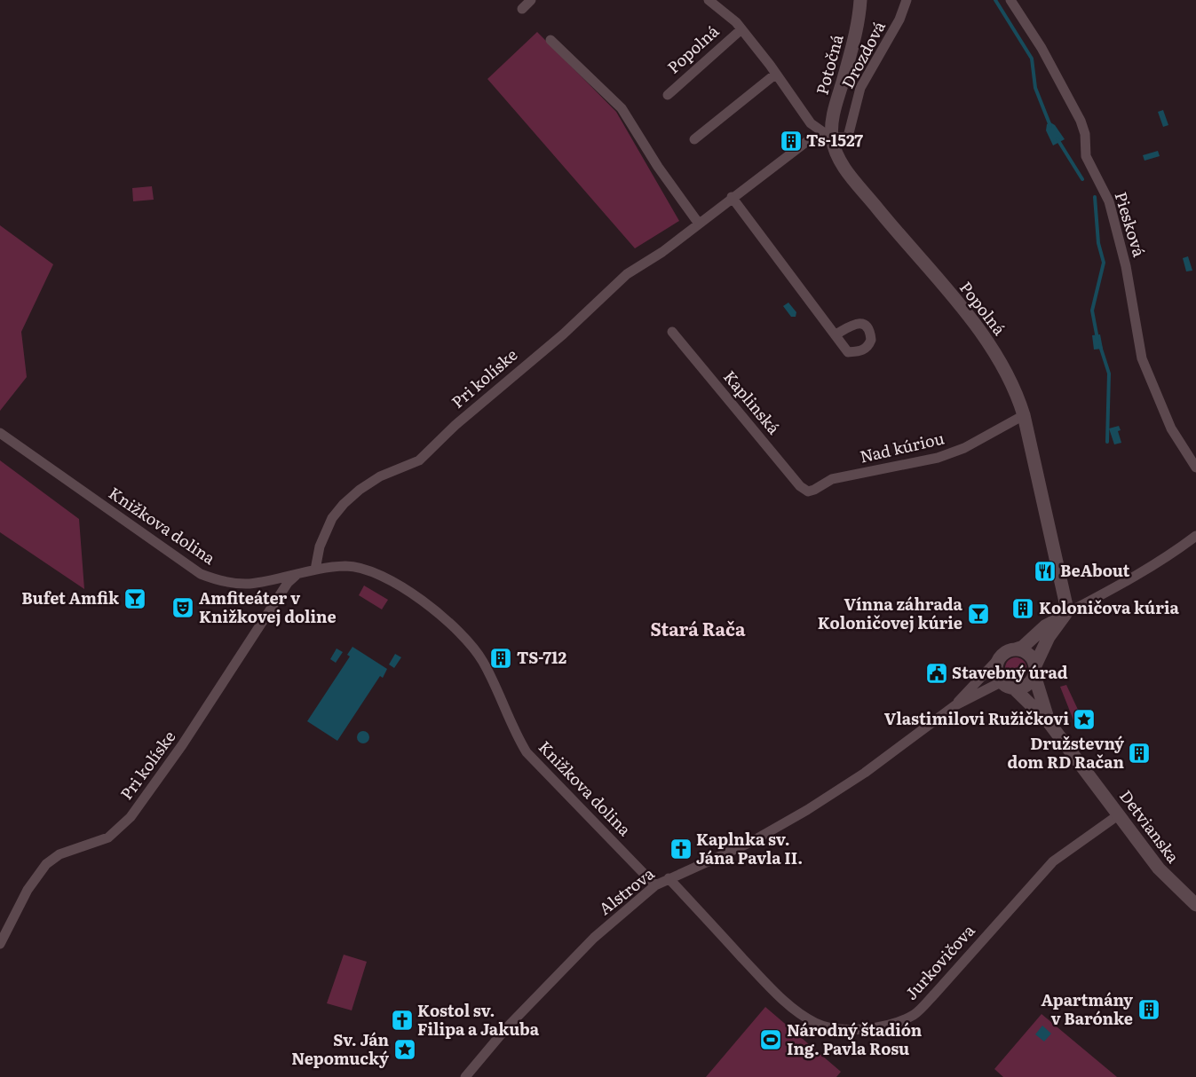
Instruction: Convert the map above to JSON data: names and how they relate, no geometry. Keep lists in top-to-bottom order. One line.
{"streets":{"street":["Popolná","Drozdová","Potočná","Piesková","Pri kolíske","Kaplinská","Nad kúriou","Knižkova dolina","Detvianska","Alstrova","Jurkovičova"]},"crossings":[["Popolná","Drozdová"],["Popolná","Potočná"],["Popolná","Pri kolíske"],["Popolná","Nad kúriou"],["Drozdová","Potočná"],["Drozdová","Pri kolíske"],["Potočná","Pri kolíske"],["Pri kolíske","Knižkova dolina"],["Kaplinská","Nad kúriou"],["Knižkova dolina","Alstrova"],["Detvianska","Alstrova"],["Detvianska","Jurkovičova"],["Alstrova","Jurkovičova"]],"districts":["Stará Rača"],"places":{"building":["Ts-1527","Koloničova kúria","TS-712","Družstevný dom RD Račan","Apartmány v Barónke"],"restaurant":["BeAbout"],"bar":["Bufet Amfik","Vínna záhrada Koloničovej kúrie"],"theatre":["Amfiteáter v Knižkovej doline"],"public building":["Stavebný úrad"],"place":["Vlastimilovi Ružičkovi","Sv. Ján Nepomucký"],"church":["Kaplnka sv. Jána Pavla II.","Kostol sv. Filipa a Jakuba"],"sports":["Národný štadión Ing. Pavla Rosu"]}}
